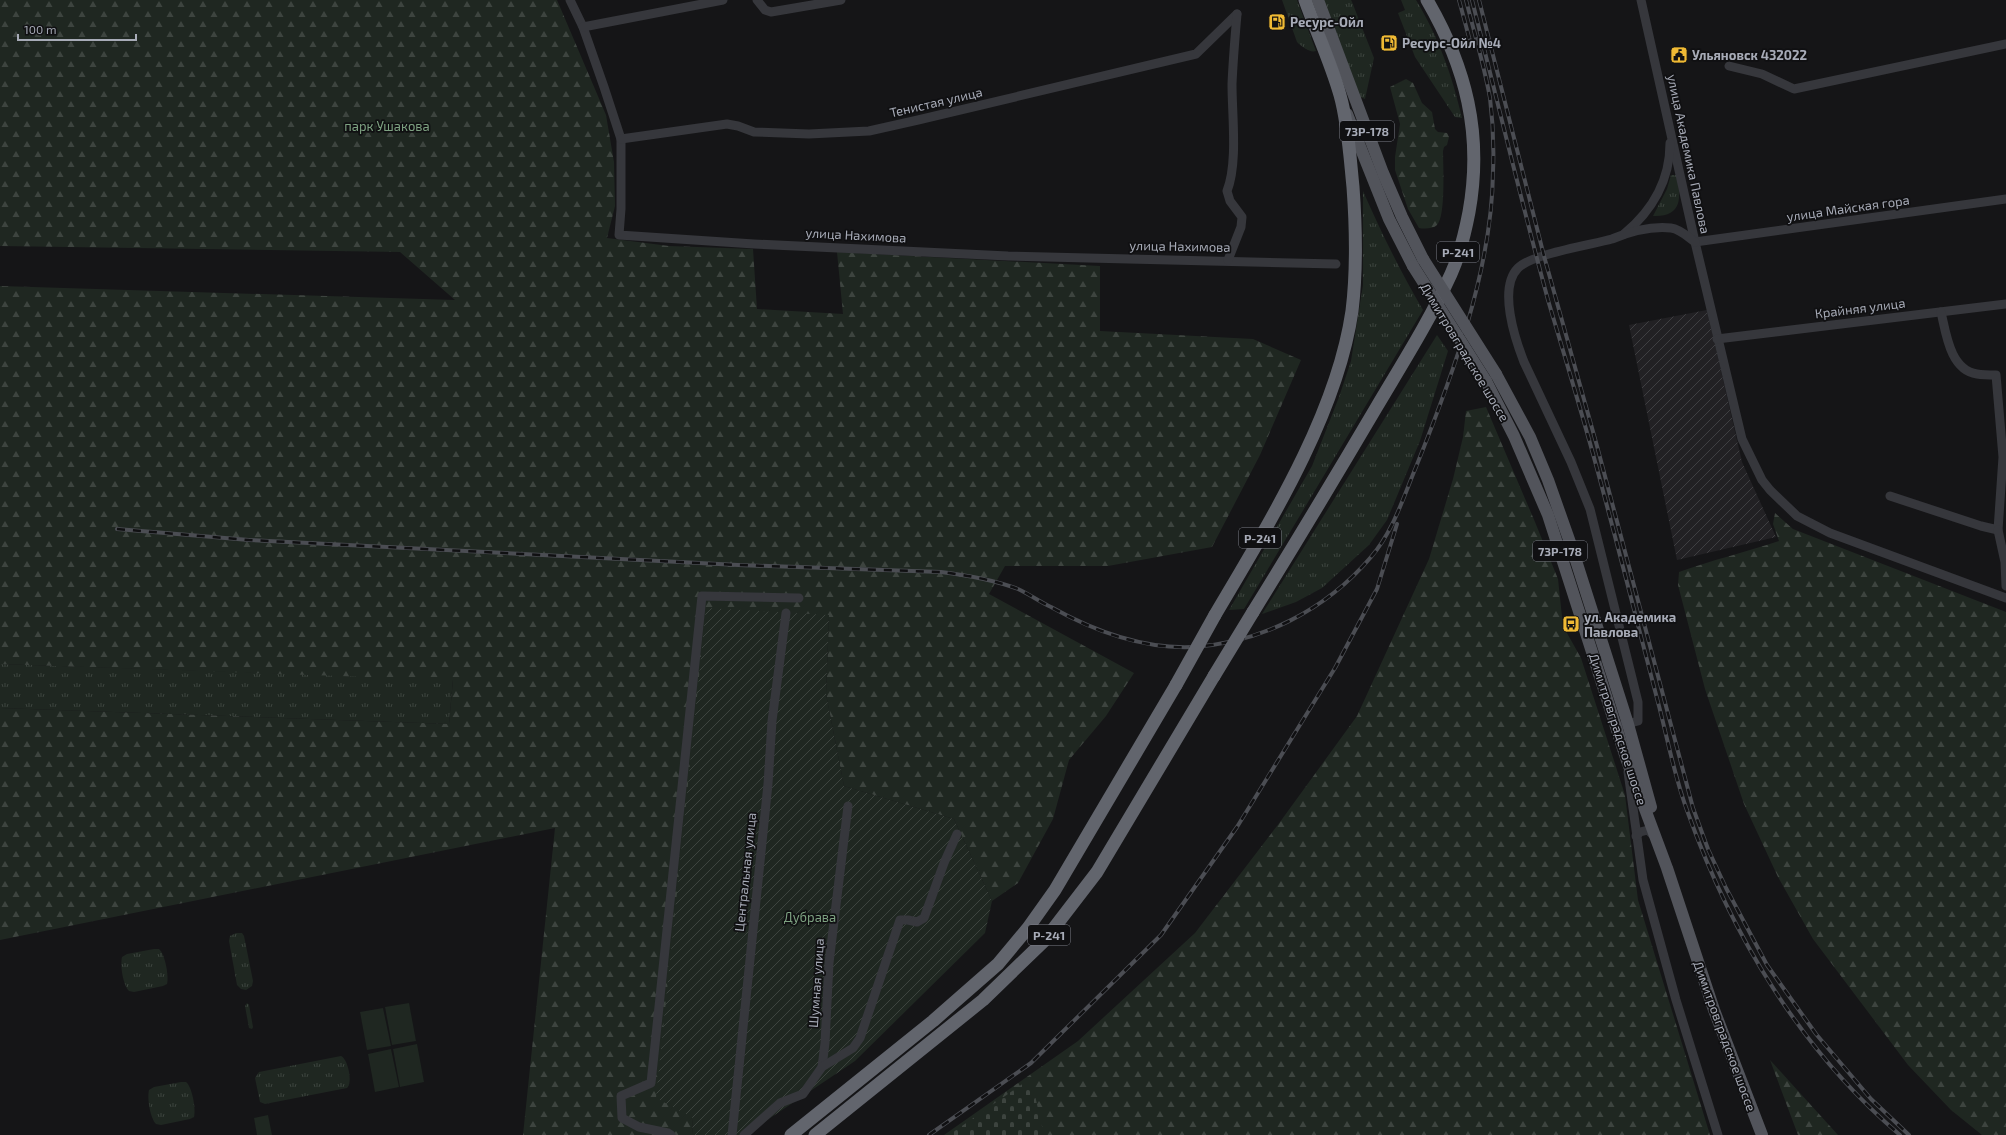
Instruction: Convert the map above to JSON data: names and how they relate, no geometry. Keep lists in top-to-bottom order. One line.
{"streets":{"highway":["Р-241","Димитровградское шоссе"],"main road":["73Р-178"],"street":["Тенистая улица","улица Академика Павлова","улица Майская гора","улица Нахимова","Крайняя улица","Центральная улица","Шумная улица"]},"crossings":[["Тенистая улица","улица Нахимова"],["улица Академика Павлова","улица Майская гора"],["улица Академика Павлова","Крайняя улица"],["Р-241","Димитровградское шоссе"]],"parks":["парк Ушакова","Дубрава"],"places":{"fuel station":["Ресурс-Ойл","Ресурс-Ойл №4"],"public building":["Ульяновск 432022"],"bus stop":["ул. Академика Павлова"]},"scale_bar":"100 m"}
